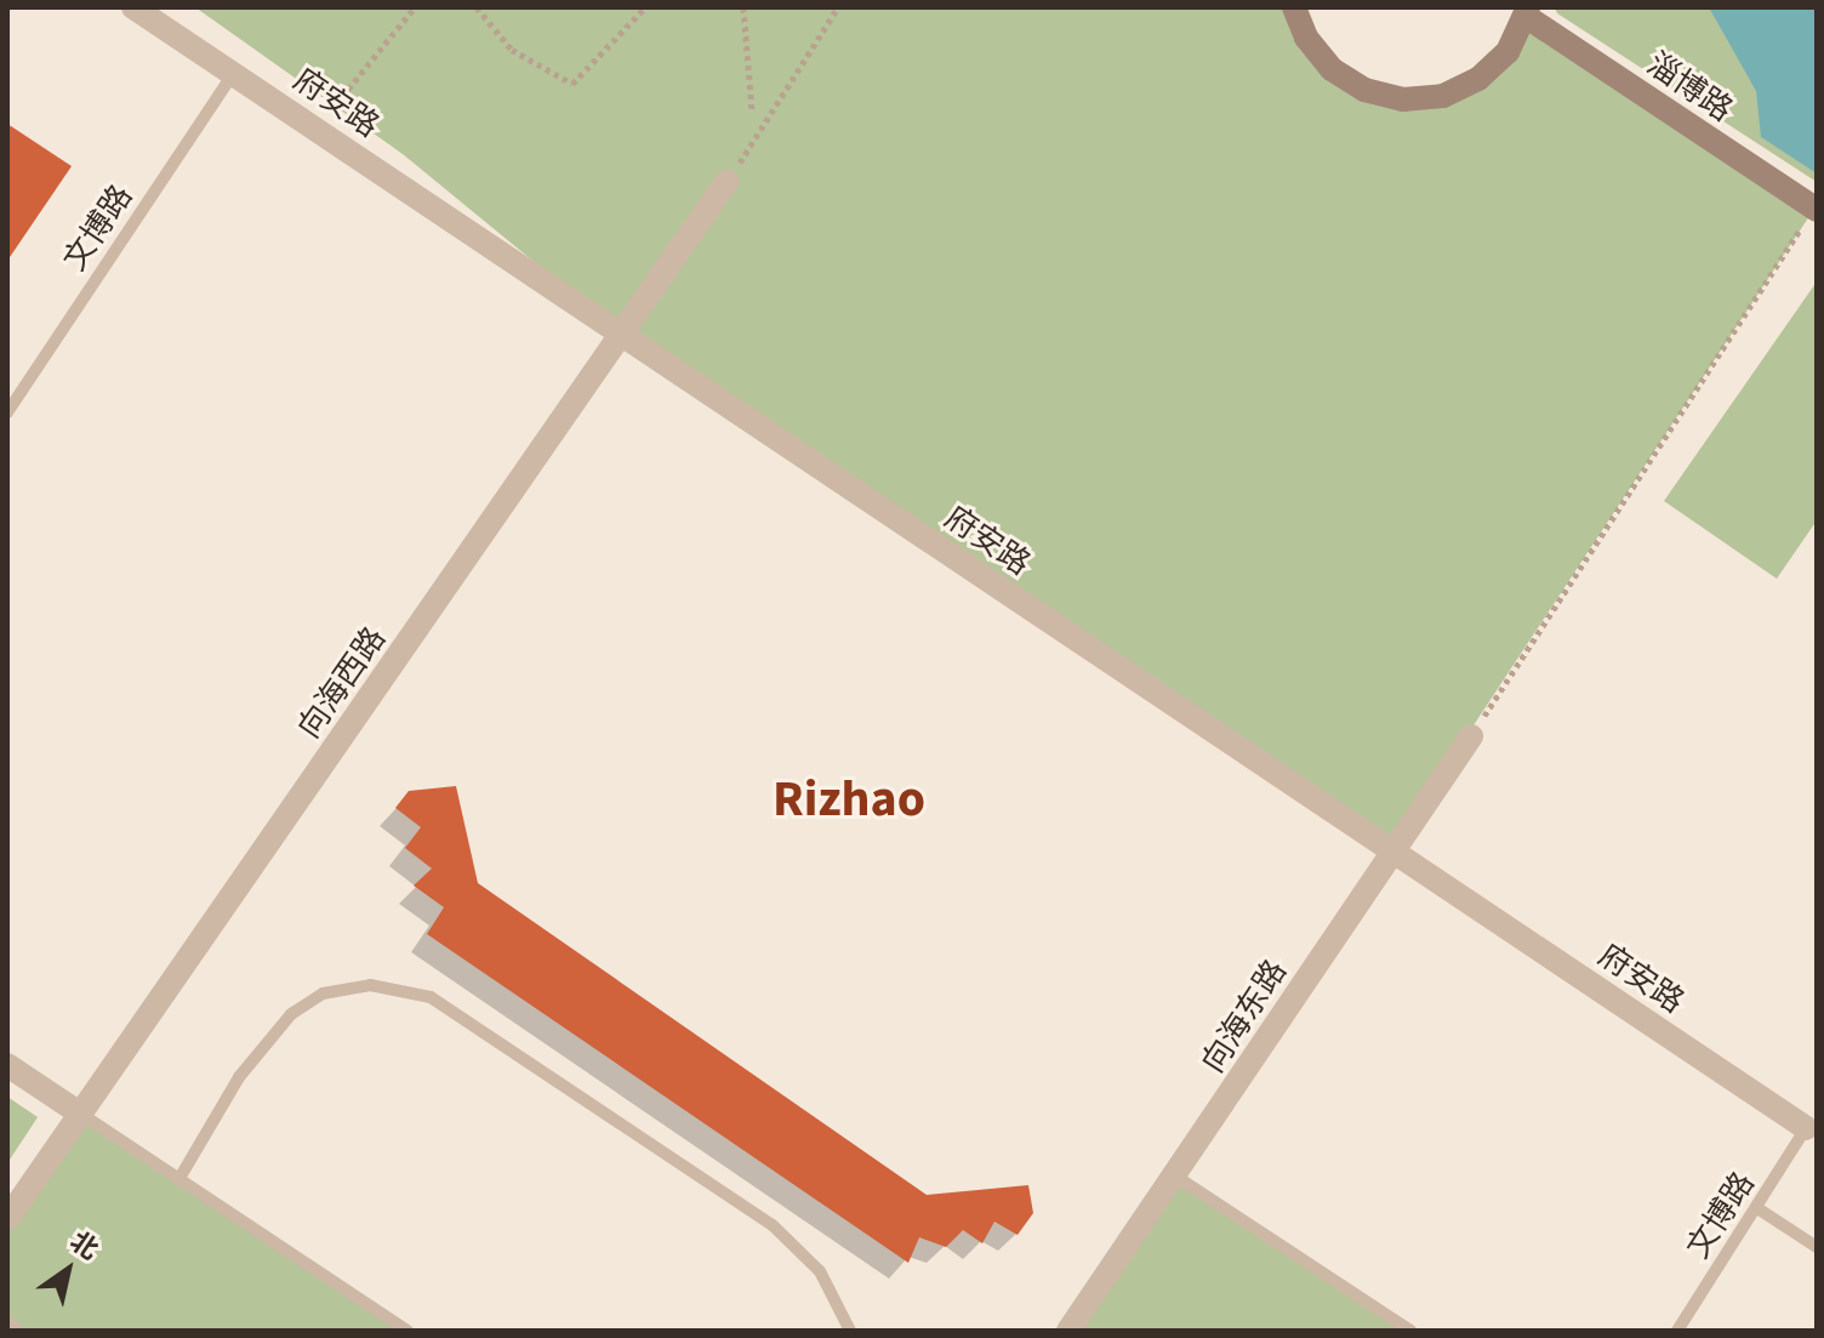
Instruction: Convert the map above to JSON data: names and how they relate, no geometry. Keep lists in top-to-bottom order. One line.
{"streets":{"street":["淄博路","府安路","向海西路","向海东路"],"lane":["文博路"]},"crossings":[["府安路","文博路"],["府安路","向海西路"],["府安路","向海东路"]],"districts":["Rizhao"],"north":"top right"}
